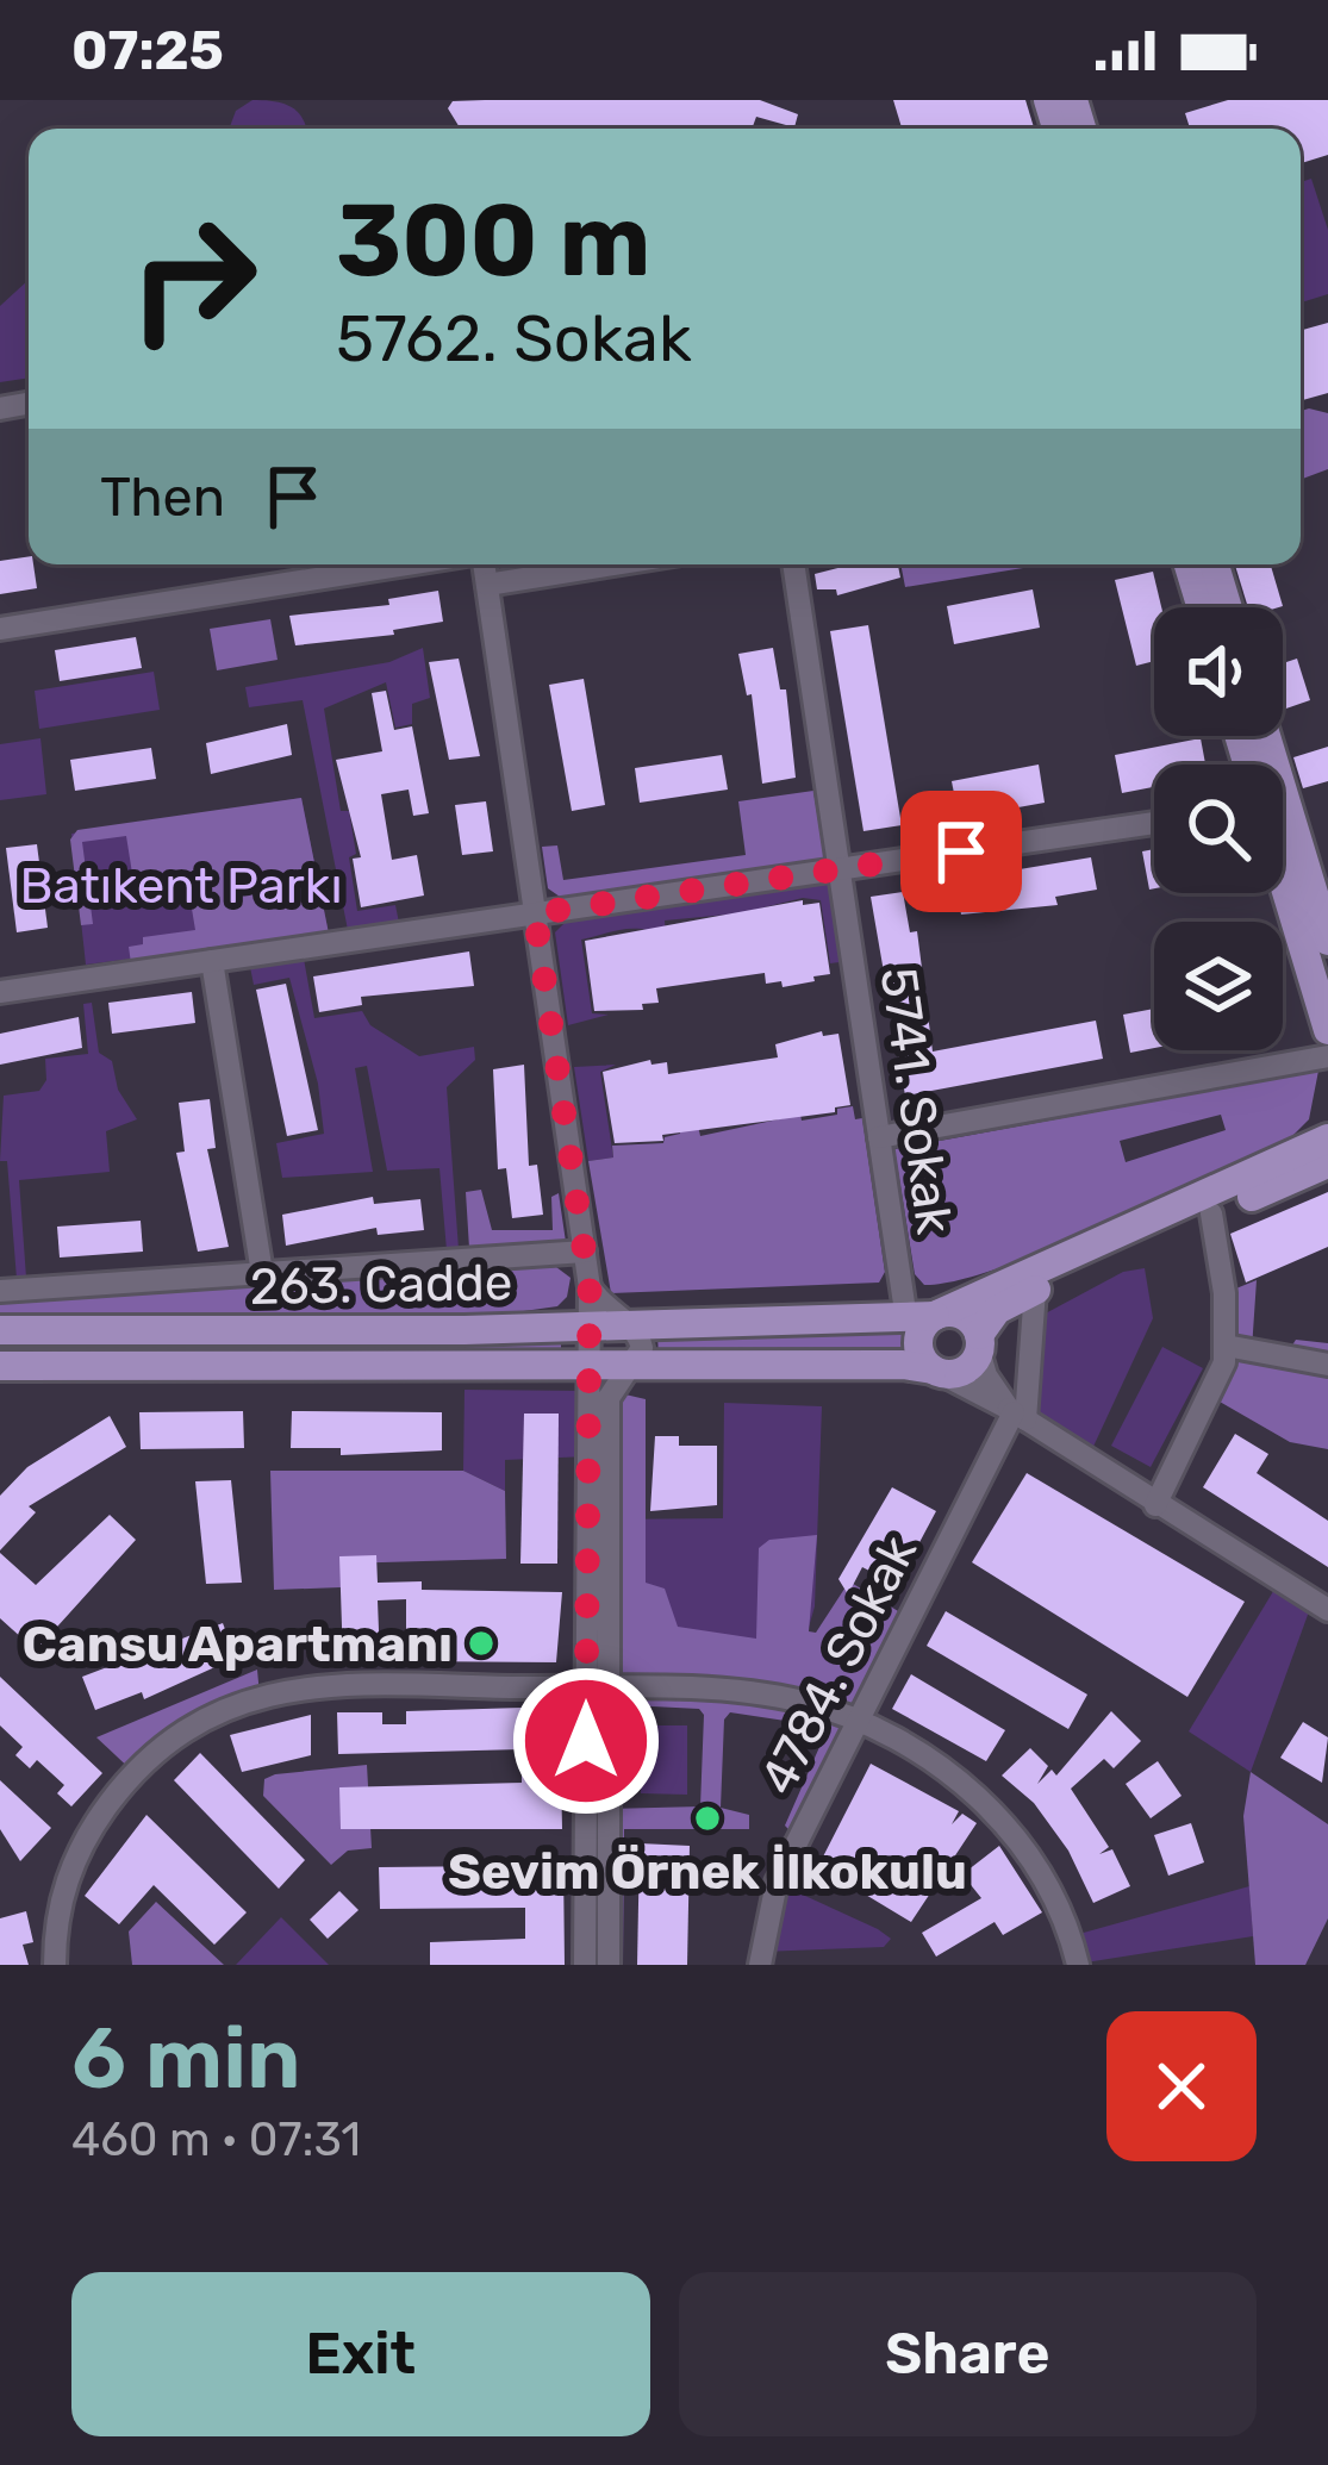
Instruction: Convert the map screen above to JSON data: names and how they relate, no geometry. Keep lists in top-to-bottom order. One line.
{"streets":{"main road":["263. Cadde"],"street":["5741. Sokak","4784. Sokak"]},"crossings":[["5741. Sokak","263. Cadde"]],"parks":["Batıkent Parkı"],"places":["Cansu Apartmanı","Sevim Örnek İlkokulu"],"page":{"status":"07:25","turn":["300 m","5762. Sokak"],"then":"Then","heading":["6 min","460 m · 07:31"],"buttons":["Exit","Share"]}}
